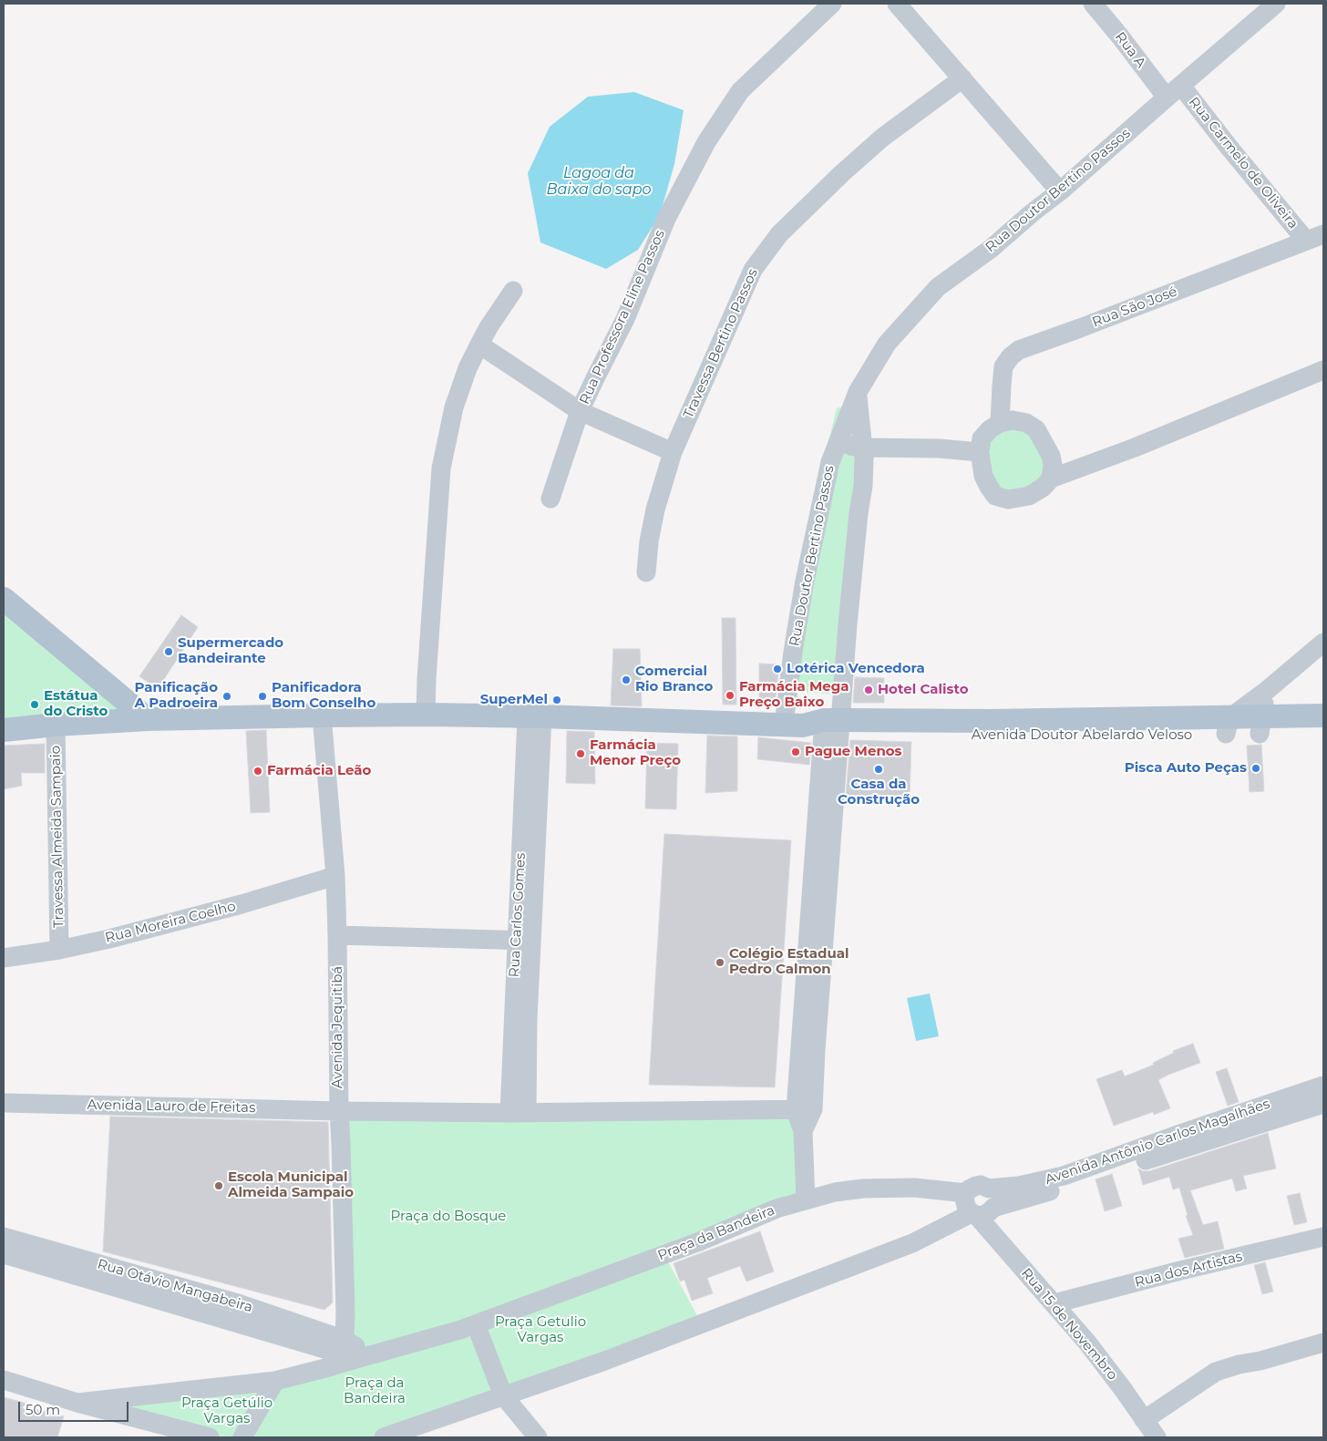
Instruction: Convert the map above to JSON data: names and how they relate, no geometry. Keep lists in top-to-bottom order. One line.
{"streets":{"main road":["Avenida Doutor Abelardo Veloso"],"street":["Rua A","Rua Carmelo de Oliveira","Rua Doutor Bertino Passos","Rua São José","Rua Professora Eline Passos","Travessa Bertino Passos","Travessa Almeida Sampaio","Rua Carlos Gomes","Rua Moreira Coelho","Avenida Jequitibá","Avenida Lauro de Freitas","Avenida Antônio Carlos Magalhães","Praça da Bandeira","Rua dos Artistas","Rua Otávio Mangabeira","Rua 15 de Novembro"]},"crossings":[["Rua A","Rua Doutor Bertino Passos"],["Rua Carmelo de Oliveira","Rua Doutor Bertino Passos"],["Rua Carmelo de Oliveira","Rua São José"],["Rua Doutor Bertino Passos","Avenida Doutor Abelardo Veloso"],["Avenida Doutor Abelardo Veloso","Travessa Almeida Sampaio"],["Avenida Doutor Abelardo Veloso","Rua Carlos Gomes"],["Avenida Doutor Abelardo Veloso","Avenida Jequitibá"],["Travessa Almeida Sampaio","Rua Moreira Coelho"],["Rua Moreira Coelho","Avenida Jequitibá"],["Avenida Jequitibá","Avenida Lauro de Freitas"],["Avenida Jequitibá","Praça da Bandeira"],["Avenida Jequitibá","Rua Otávio Mangabeira"],["Avenida Antônio Carlos Magalhães","Praça da Bandeira"],["Avenida Antônio Carlos Magalhães","Rua 15 de Novembro"],["Praça da Bandeira","Rua Otávio Mangabeira"],["Praça da Bandeira","Rua 15 de Novembro"],["Rua dos Artistas","Rua 15 de Novembro"]],"water":["Lagoa da Baixa do sapo"],"parks":["Praça do Bosque","Praça Getulio Vargas","Praça da Bandeira","Praça Getúlio Vargas"],"places":["Supermercado Bandeirante","Lotérica Vencedora","Comercial Rio Branco","Hotel Calisto","Farmácia Mega Preço Baixo","Panificação A Padroeira","Panificadora Bom Conselho","SuperMel","Estátua do Cristo","Pague Menos","Farmácia Menor Preço","Pisca Auto Peças","Casa da Construção","Farmácia Leão","Colégio Estadual Pedro Calmon","Escola Municipal Almeida Sampaio"],"scale_bar":"50 m"}
